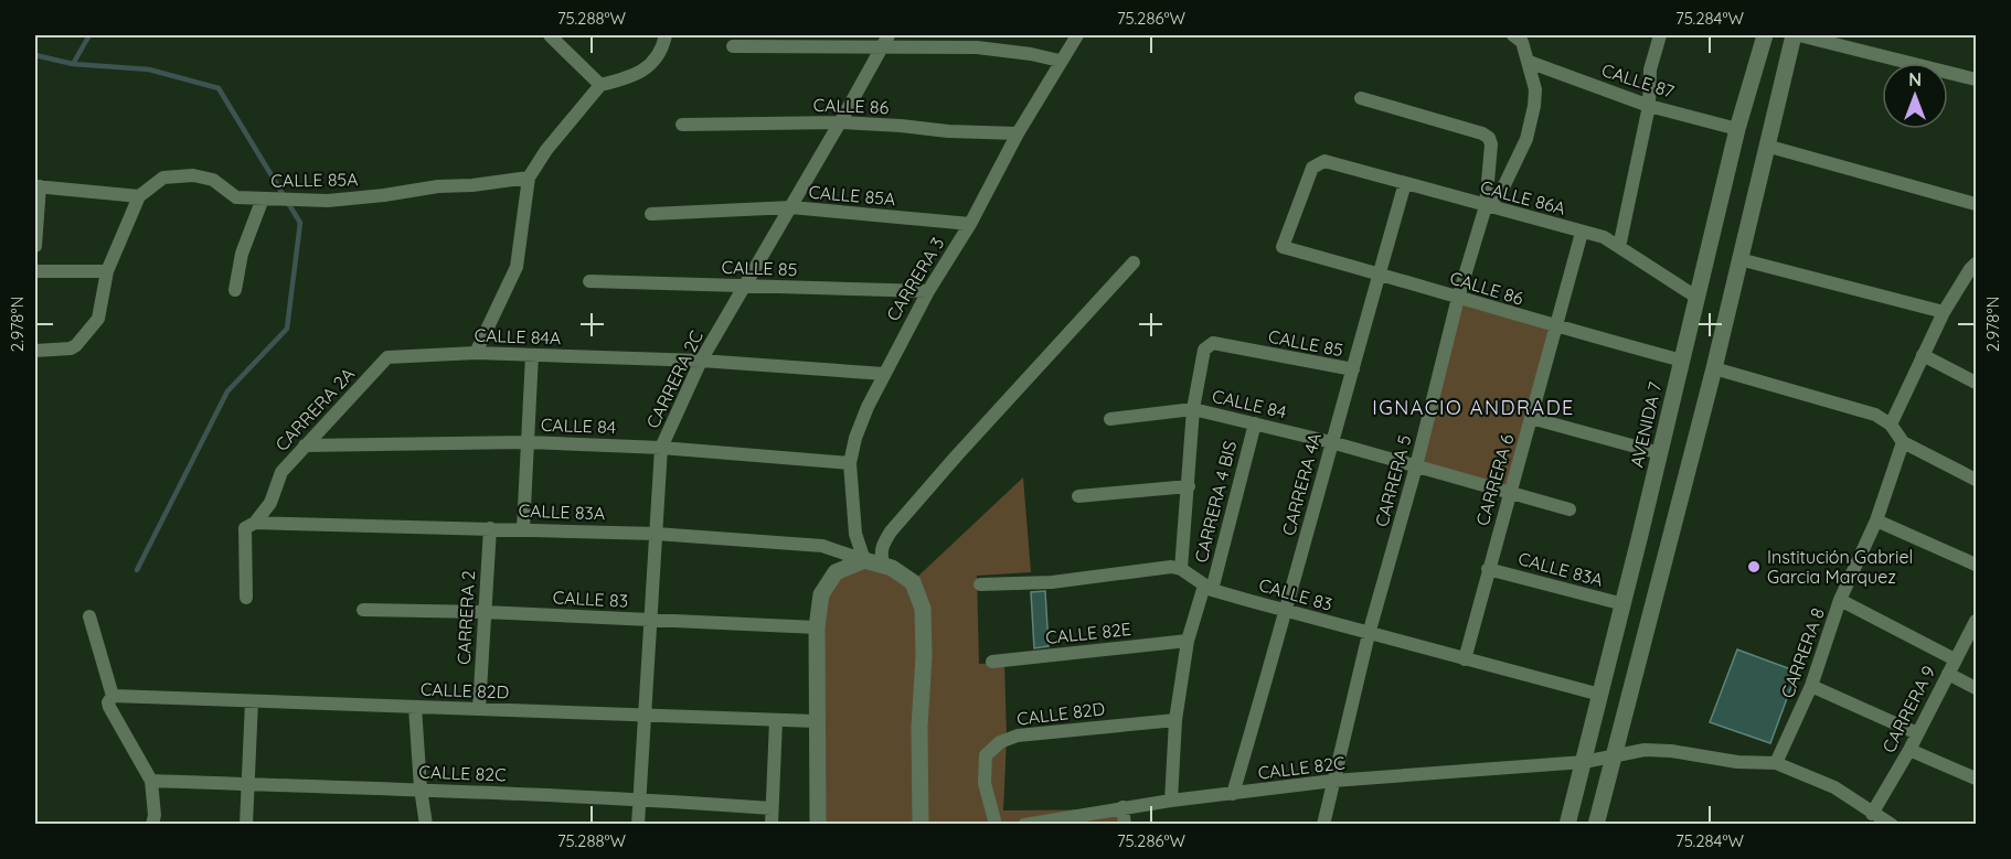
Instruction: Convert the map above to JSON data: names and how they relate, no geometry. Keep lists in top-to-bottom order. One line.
{"streets":{"main road":["AVENIDA 7"],"street":["CALLE 87","CALLE 86","CALLE 85A","CALLE 86A","CALLE 85","CARRERA 3","CALLE 84A","CARRERA 2C","CALLE 84","CARRERA 2A","CARRERA 6","CARRERA 5","CARRERA 4A","CARRERA 4 BIS","CALLE 83A","CALLE 83","CARRERA 2","CALLE 82E","CARRERA 8","CALLE 82D","CARRERA 9","CALLE 82C"]},"crossings":[["CALLE 87","AVENIDA 7"],["CALLE 87","CARRERA 5"],["CALLE 86","CALLE 86A"],["CALLE 86","CARRERA 3"],["CALLE 86","CARRERA 2C"],["CALLE 86","AVENIDA 7"],["CALLE 86","CARRERA 6"],["CALLE 86","CARRERA 5"],["CALLE 86","CARRERA 4A"],["CALLE 85A","CARRERA 3"],["CALLE 85A","CARRERA 2C"],["CALLE 86A","AVENIDA 7"],["CALLE 86A","CARRERA 6"],["CALLE 86A","CARRERA 5"],["CALLE 86A","CARRERA 4A"],["CALLE 85","CARRERA 3"],["CALLE 85","CARRERA 2C"],["CALLE 85","CALLE 84"],["CALLE 85","CARRERA 4A"],["CARRERA 3","CALLE 84A"],["CARRERA 3","CALLE 84"],["CARRERA 3","CALLE 83A"],["CALLE 84A","CARRERA 2C"],["CALLE 84A","CARRERA 2A"],["CARRERA 2C","CALLE 84"],["CARRERA 2C","CALLE 83A"],["CARRERA 2C","CALLE 83"],["CARRERA 2C","CALLE 82D"],["CARRERA 2C","CALLE 82C"],["CALLE 84","CARRERA 2A"],["CALLE 84","CARRERA 6"],["CALLE 84","CARRERA 5"],["CALLE 84","CARRERA 4A"],["CALLE 84","CARRERA 4 BIS"],["CARRERA 2A","CALLE 83A"],["AVENIDA 7","CALLE 83A"],["AVENIDA 7","CALLE 83"],["AVENIDA 7","CALLE 82C"],["CARRERA 6","CALLE 83A"],["CARRERA 6","CALLE 83"],["CARRERA 5","CALLE 83"],["CARRERA 5","CALLE 82C"],["CARRERA 4A","CALLE 83"],["CARRERA 4A","CALLE 82C"],["CARRERA 4 BIS","CALLE 83"],["CALLE 83A","CARRERA 2"],["CALLE 83","CARRERA 2"],["CARRERA 2","CALLE 82D"]],"districts":["IGNACIO ANDRADE"],"places":["Institución Gabriel Garcia Marquez"],"north":"top","coordinates":["75.288°W","75.286°W","75.284°W","2.978°N"]}
